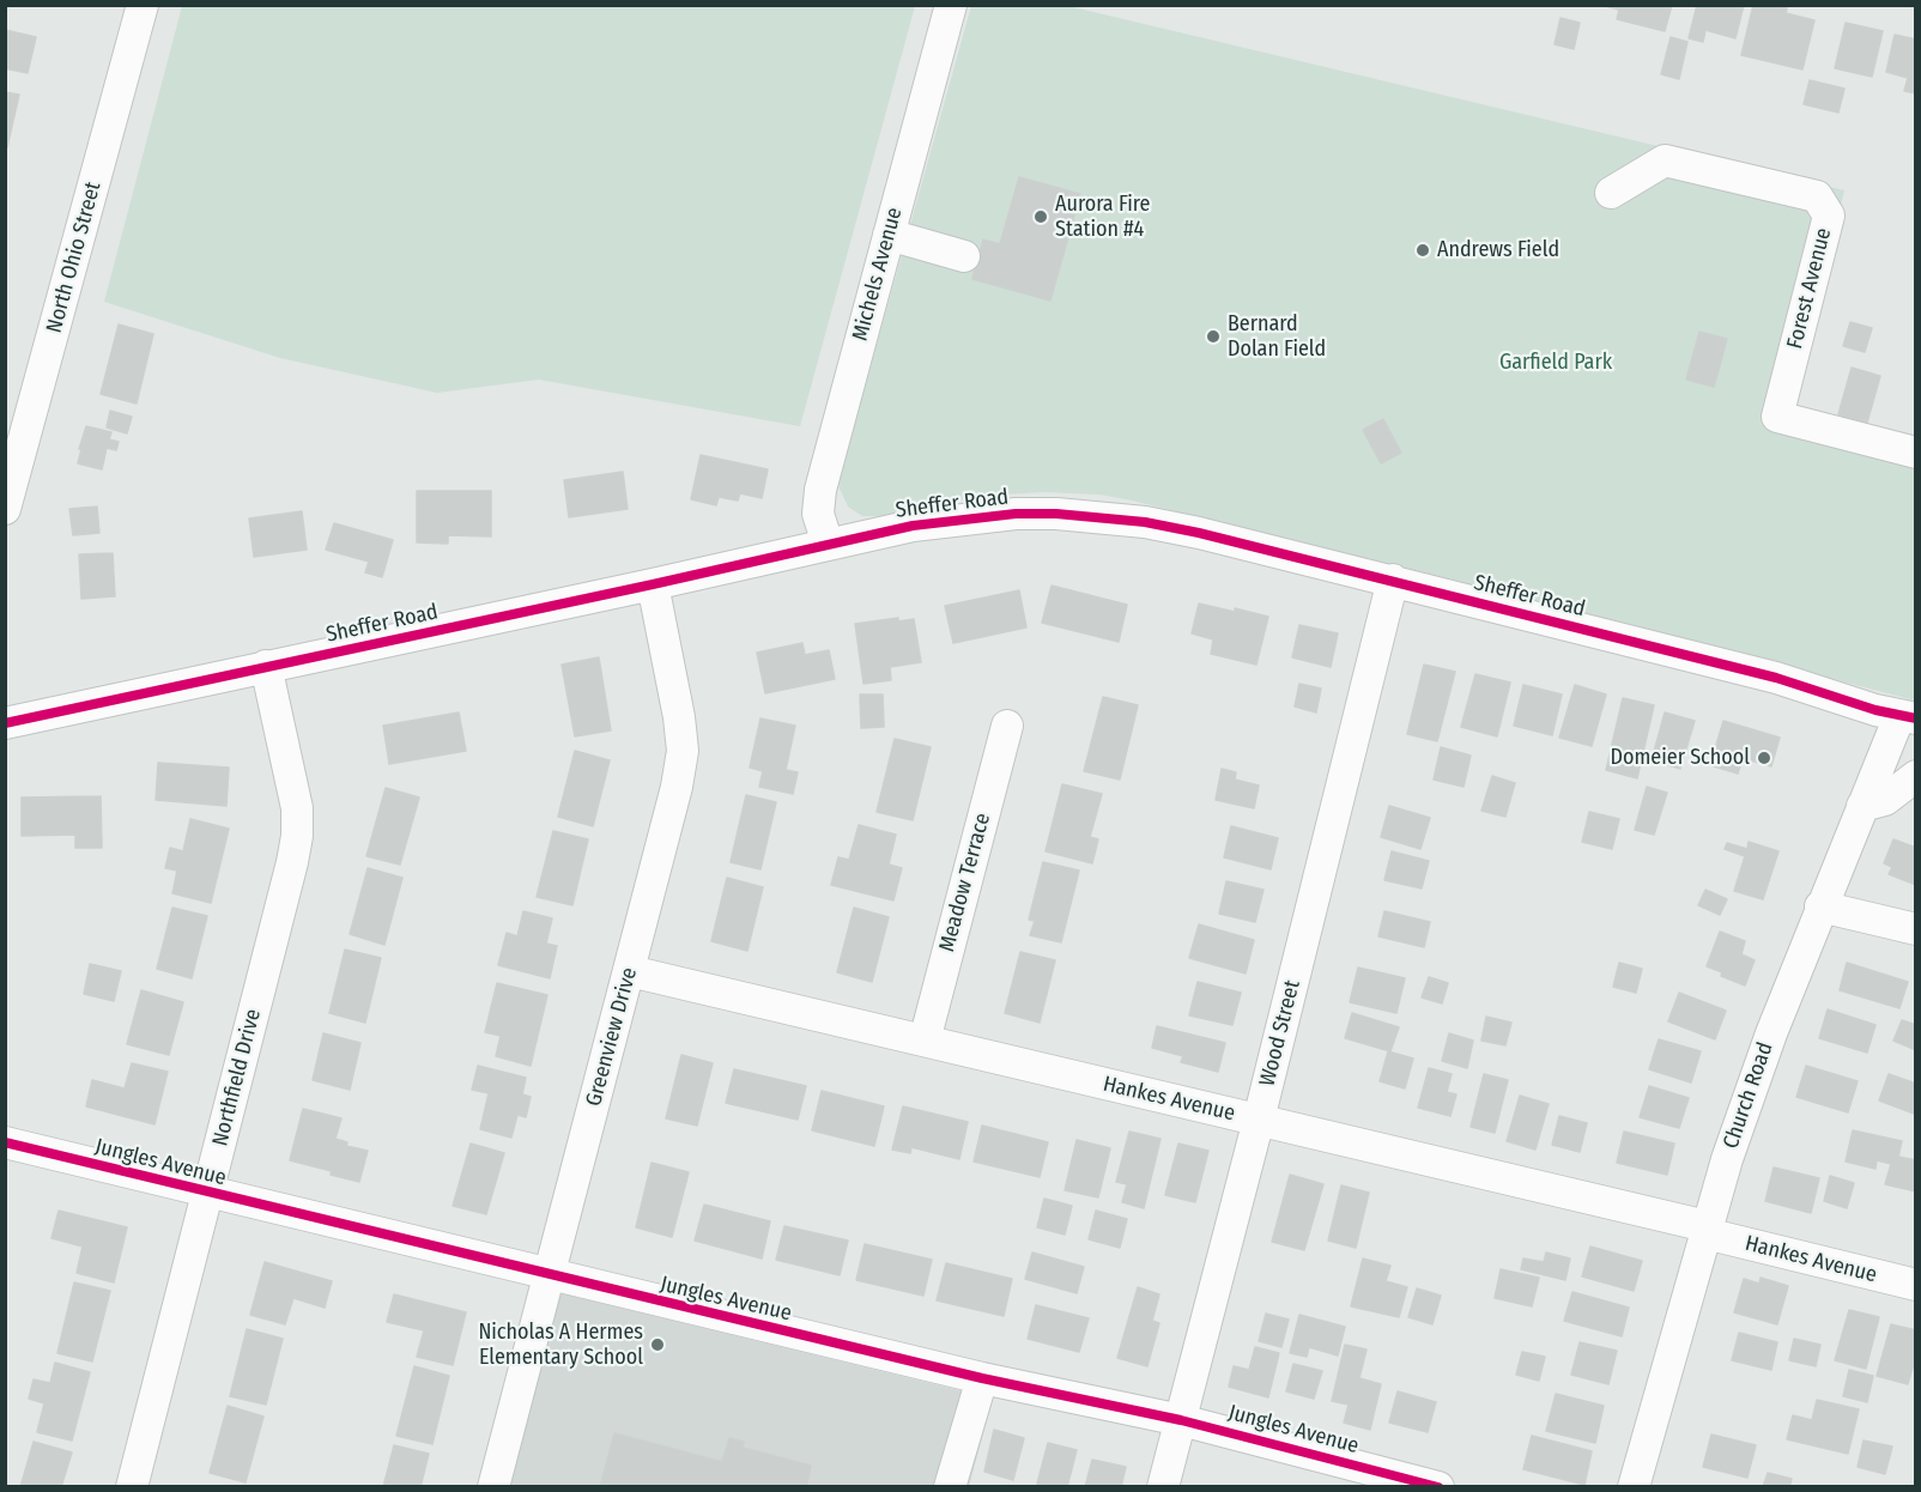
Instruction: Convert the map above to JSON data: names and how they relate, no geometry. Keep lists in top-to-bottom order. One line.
{"streets":{"street":["North Ohio Street","Michels Avenue","Forest Avenue","Sheffer Road","Meadow Terrace","Wood Street","Greenview Drive","Northfield Drive","Church Road","Hankes Avenue","Jungles Avenue"]},"crossings":[["Michels Avenue","Sheffer Road"],["Sheffer Road","Wood Street"],["Sheffer Road","Greenview Drive"],["Sheffer Road","Northfield Drive"],["Sheffer Road","Church Road"],["Meadow Terrace","Hankes Avenue"],["Wood Street","Hankes Avenue"],["Wood Street","Jungles Avenue"],["Greenview Drive","Hankes Avenue"],["Greenview Drive","Jungles Avenue"],["Northfield Drive","Jungles Avenue"],["Church Road","Hankes Avenue"]],"parks":["Garfield Park"],"places":["Aurora Fire Station #4","Andrews Field","Bernard Dolan Field","Domeier School","Nicholas A Hermes Elementary School"]}
